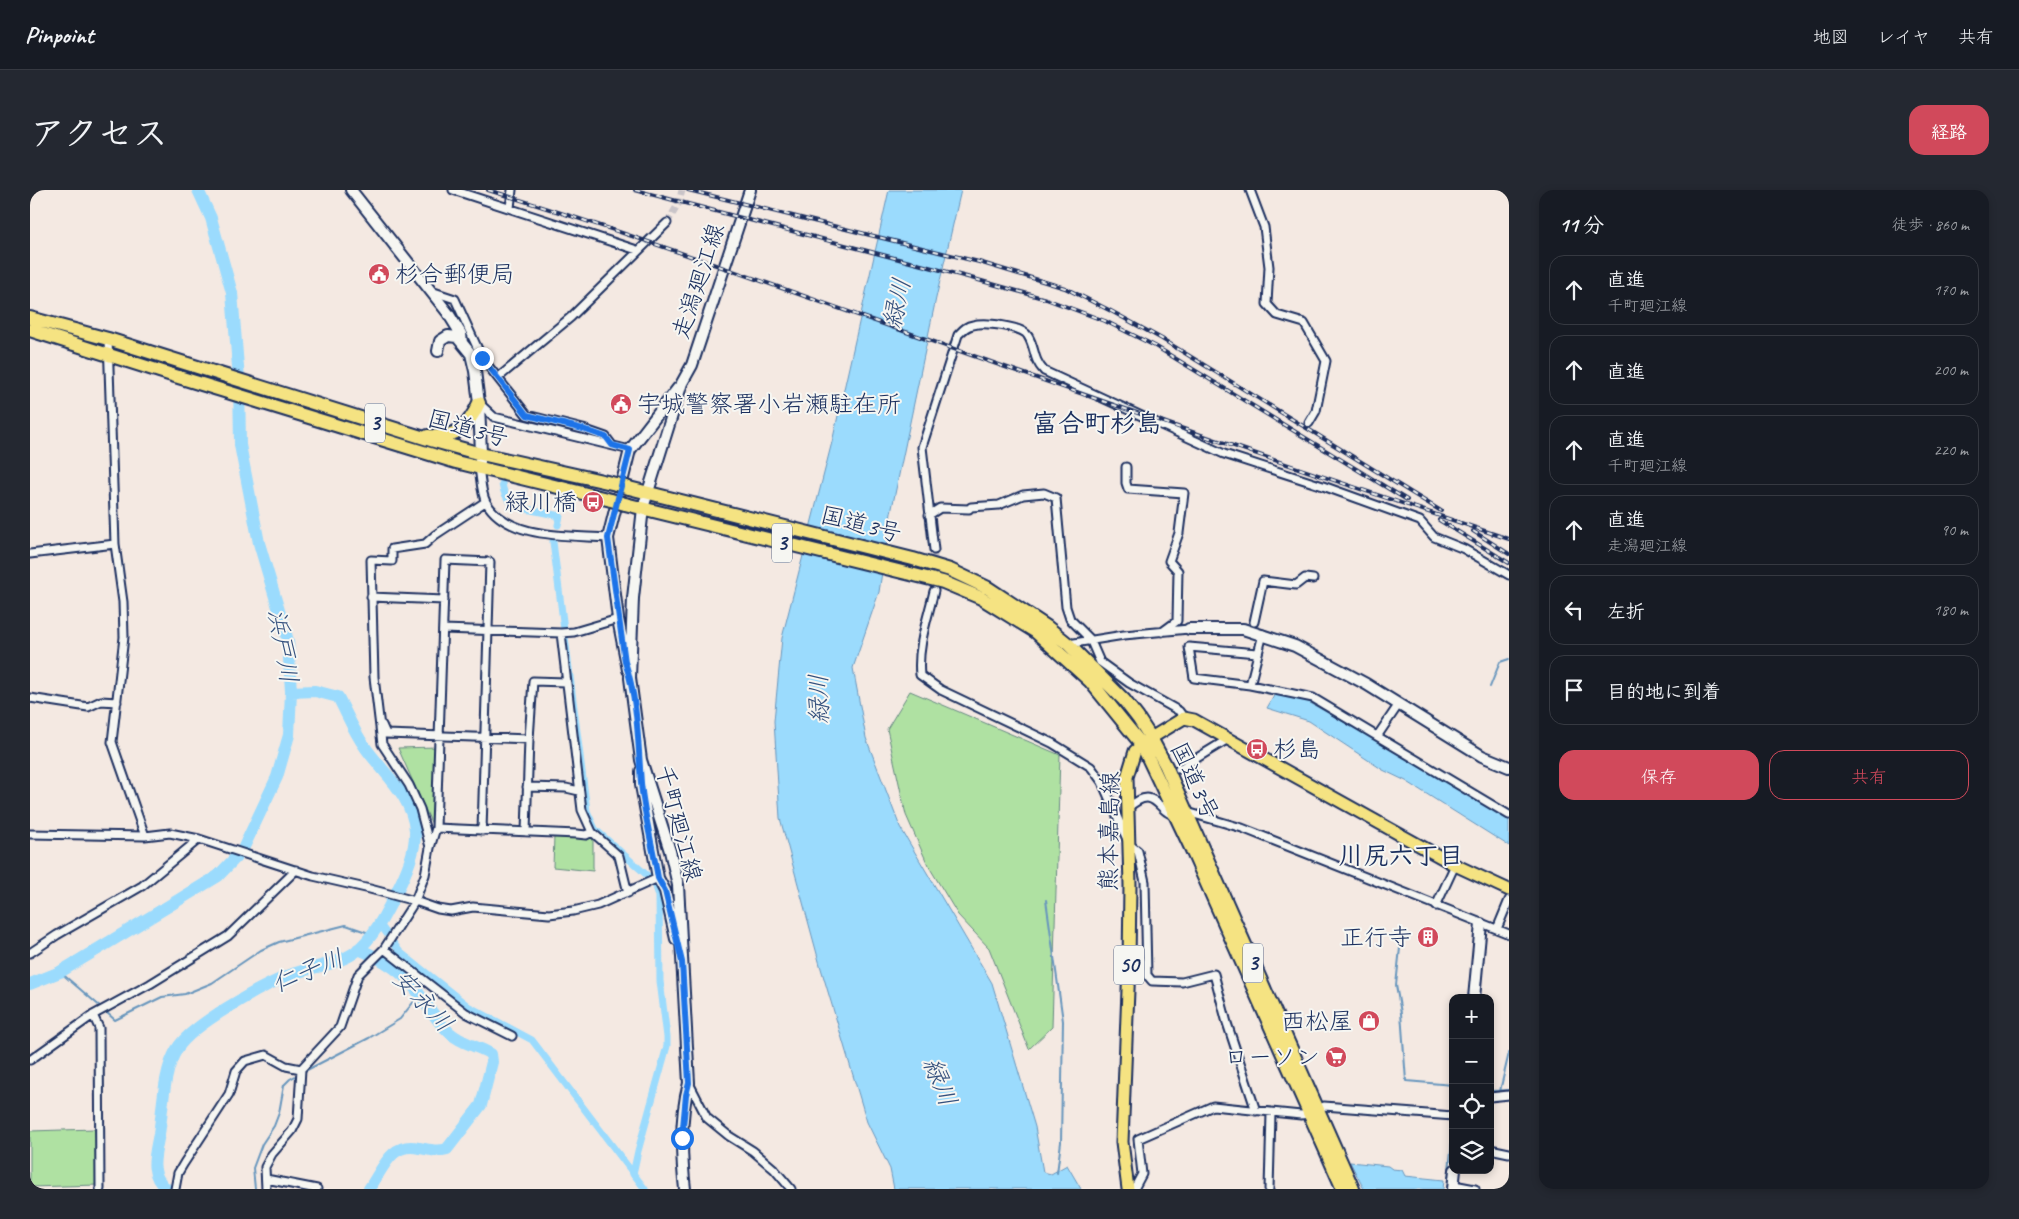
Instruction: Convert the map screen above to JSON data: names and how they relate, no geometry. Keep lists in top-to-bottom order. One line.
{"streets":{"highway":["3","国道3号"],"main road":["走潟廻江線","千町廻江線","熊本嘉島線","50"]},"crossings":[["走潟廻江線","国道3号"],["走潟廻江線","千町廻江線"],["国道3号","千町廻江線"],["国道3号","熊本嘉島線"]],"districts":["富合町杉島","川尻六丁目"],"water":["緑川","浜戸川","仁子川","安永川"],"places":{"public building":["杉合郵便局","宇城警察署小岩瀬駐在所"],"bus stop":["緑川橋","杉島"],"building":["正行寺"],"shop":["西松屋"],"supermarket":["ローソン"]},"page":{"header":"Pinpoint","nav":["地図","レイヤ","共有"],"title":"アクセス","buttons":["経路",["保存","共有"]],"heading":["11 分","徒歩 · 860 m"],"list":[["直進","千町廻江線","170 m"],["直進","200 m"],["直進","千町廻江線","220 m"],["直進","走潟廻江線","90 m"],["左折","180 m"],"目的地に到着"],"map_buttons":["+","−"]}}
